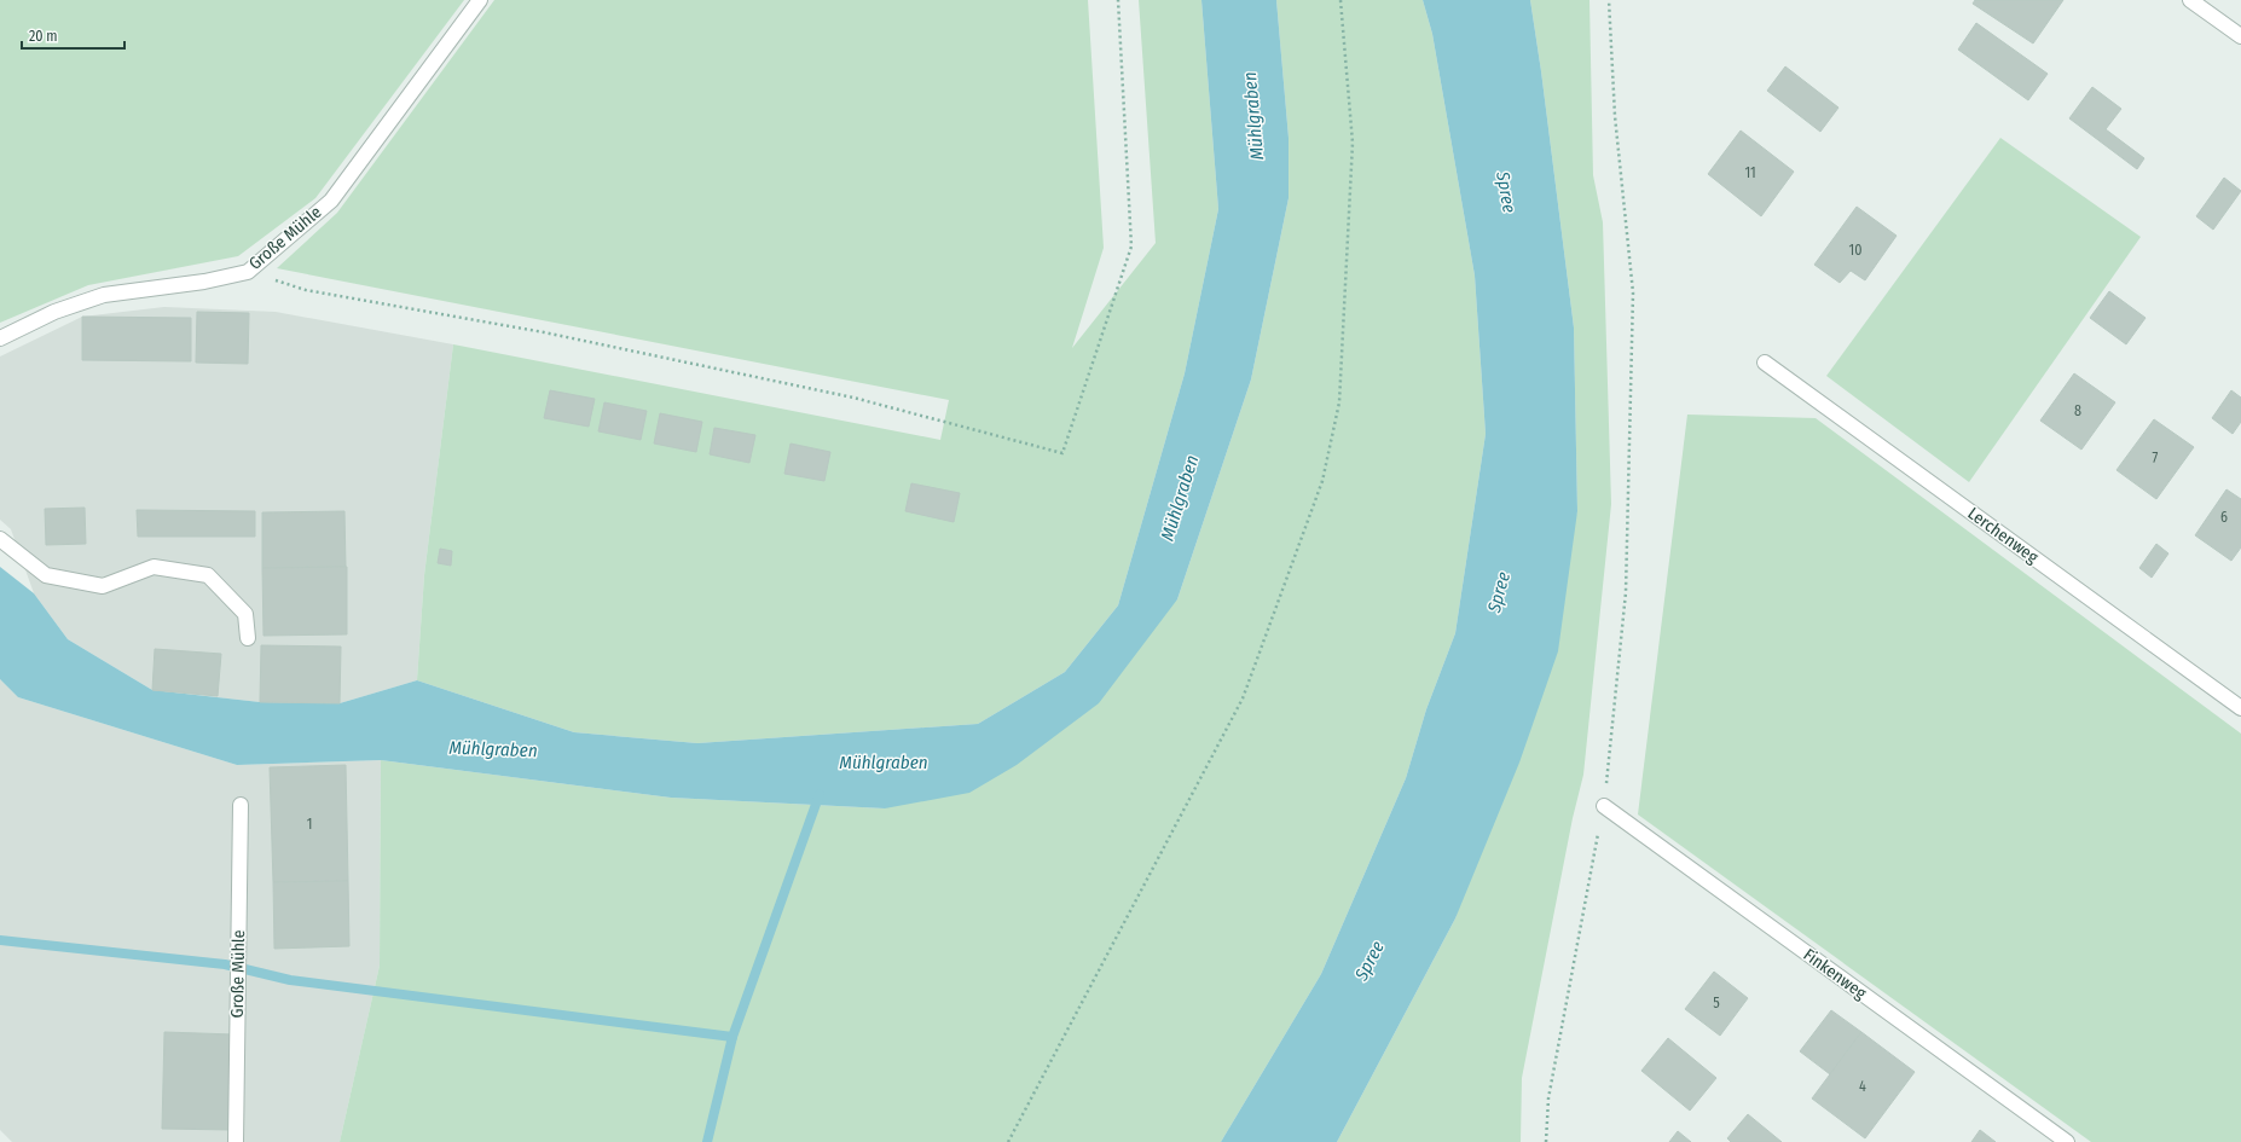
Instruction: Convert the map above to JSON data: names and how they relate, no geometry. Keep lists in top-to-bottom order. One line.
{"streets":{"street":["Große Mühle","Lerchenweg","Finkenweg"]},"water":["Mühlgraben","Spree"],"house_numbers":["11","10","8","7","6","1","5","4"],"scale_bar":"20 m"}
